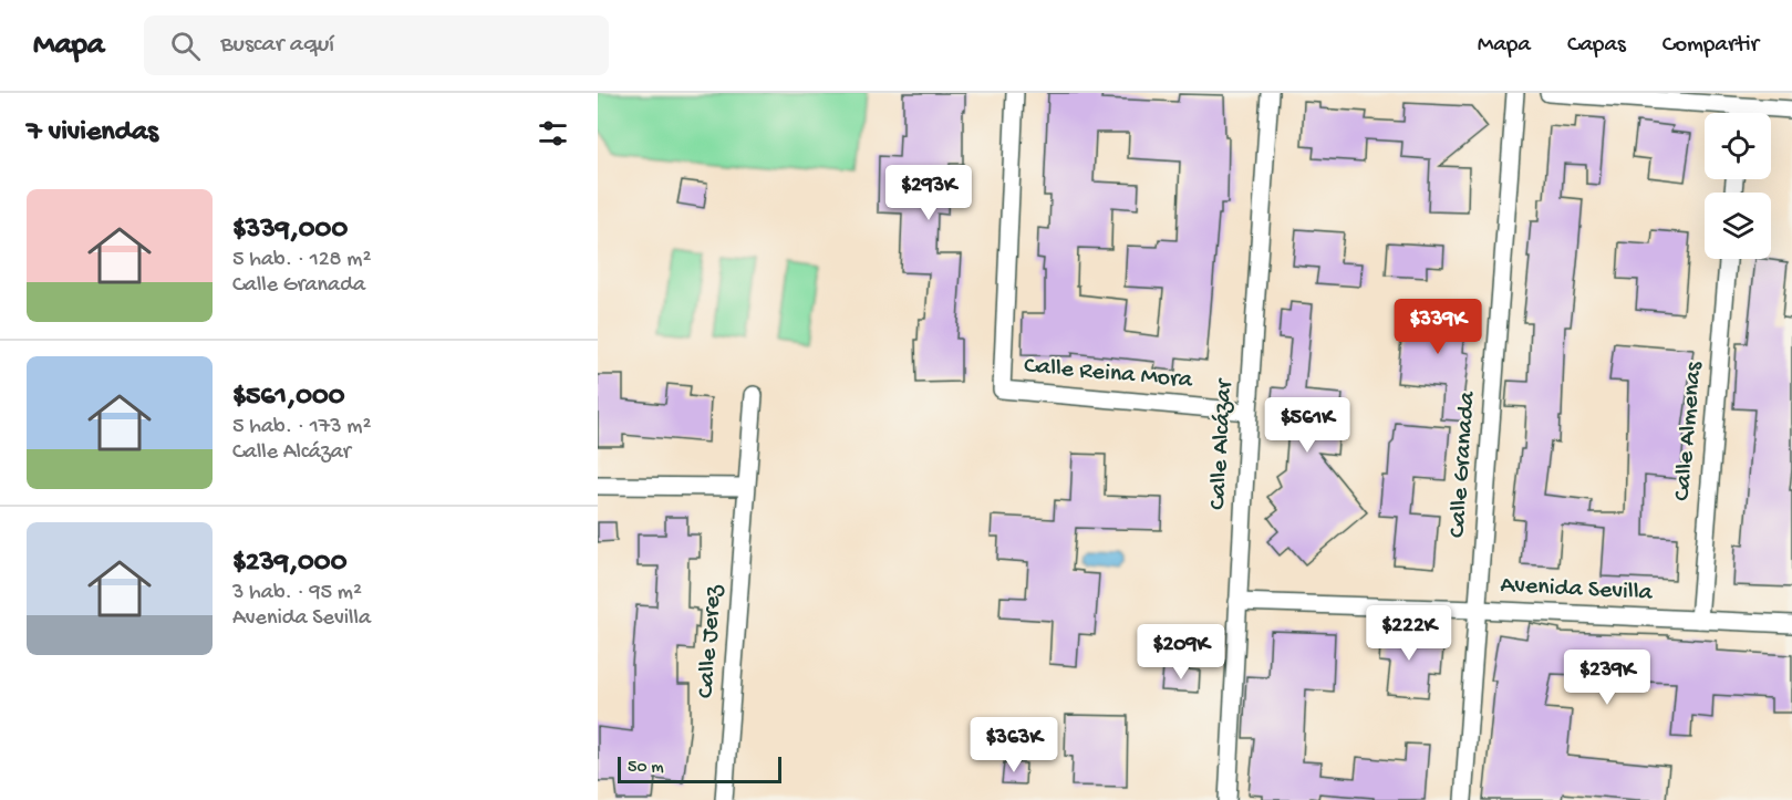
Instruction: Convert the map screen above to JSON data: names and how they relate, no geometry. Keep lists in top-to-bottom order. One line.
{"streets":{"street":["Calle Reina Mora","Calle Almenas","Calle Alcázar","Calle Granada","Avenida Sevilla","Calle Jerez"]},"crossings":[["Calle Reina Mora","Calle Alcázar"],["Calle Almenas","Avenida Sevilla"],["Calle Alcázar","Avenida Sevilla"],["Calle Granada","Avenida Sevilla"]],"scale_bar":"50 m","page":{"header":"Mapa","search":"Buscar aquí","nav":["Mapa","Capas","Compartir"],"heading":"7 viviendas","price":["$293K","$339K","$561K","$222K","$209K","$239K","$363K"],"list":[{"name":"$339,000","note":"5 hab. · 128 m² · Calle Granada"},{"name":"$561,000","note":"5 hab. · 173 m² · Calle Alcázar"},{"name":"$239,000","note":"3 hab. · 95 m² · Avenida Sevilla"}],"scale":"50 m"}}
